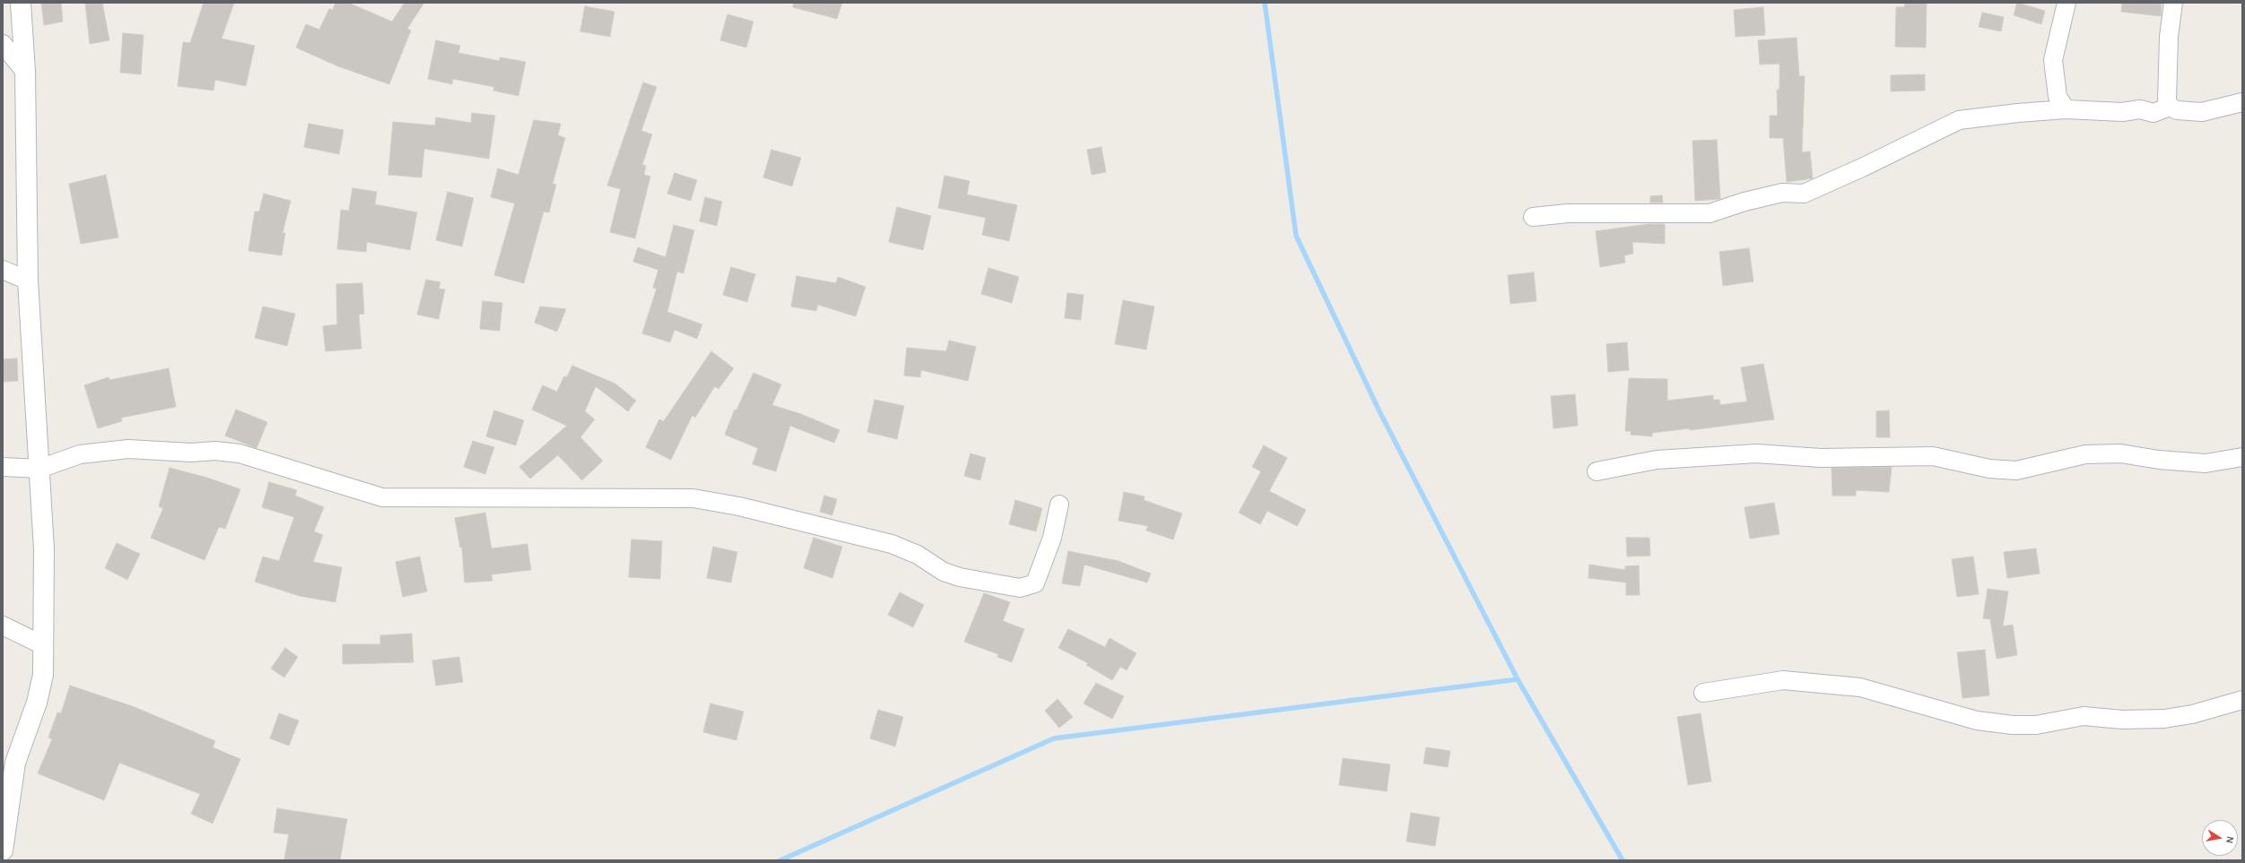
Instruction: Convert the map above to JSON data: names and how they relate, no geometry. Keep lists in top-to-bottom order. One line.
{"north":"right"}
